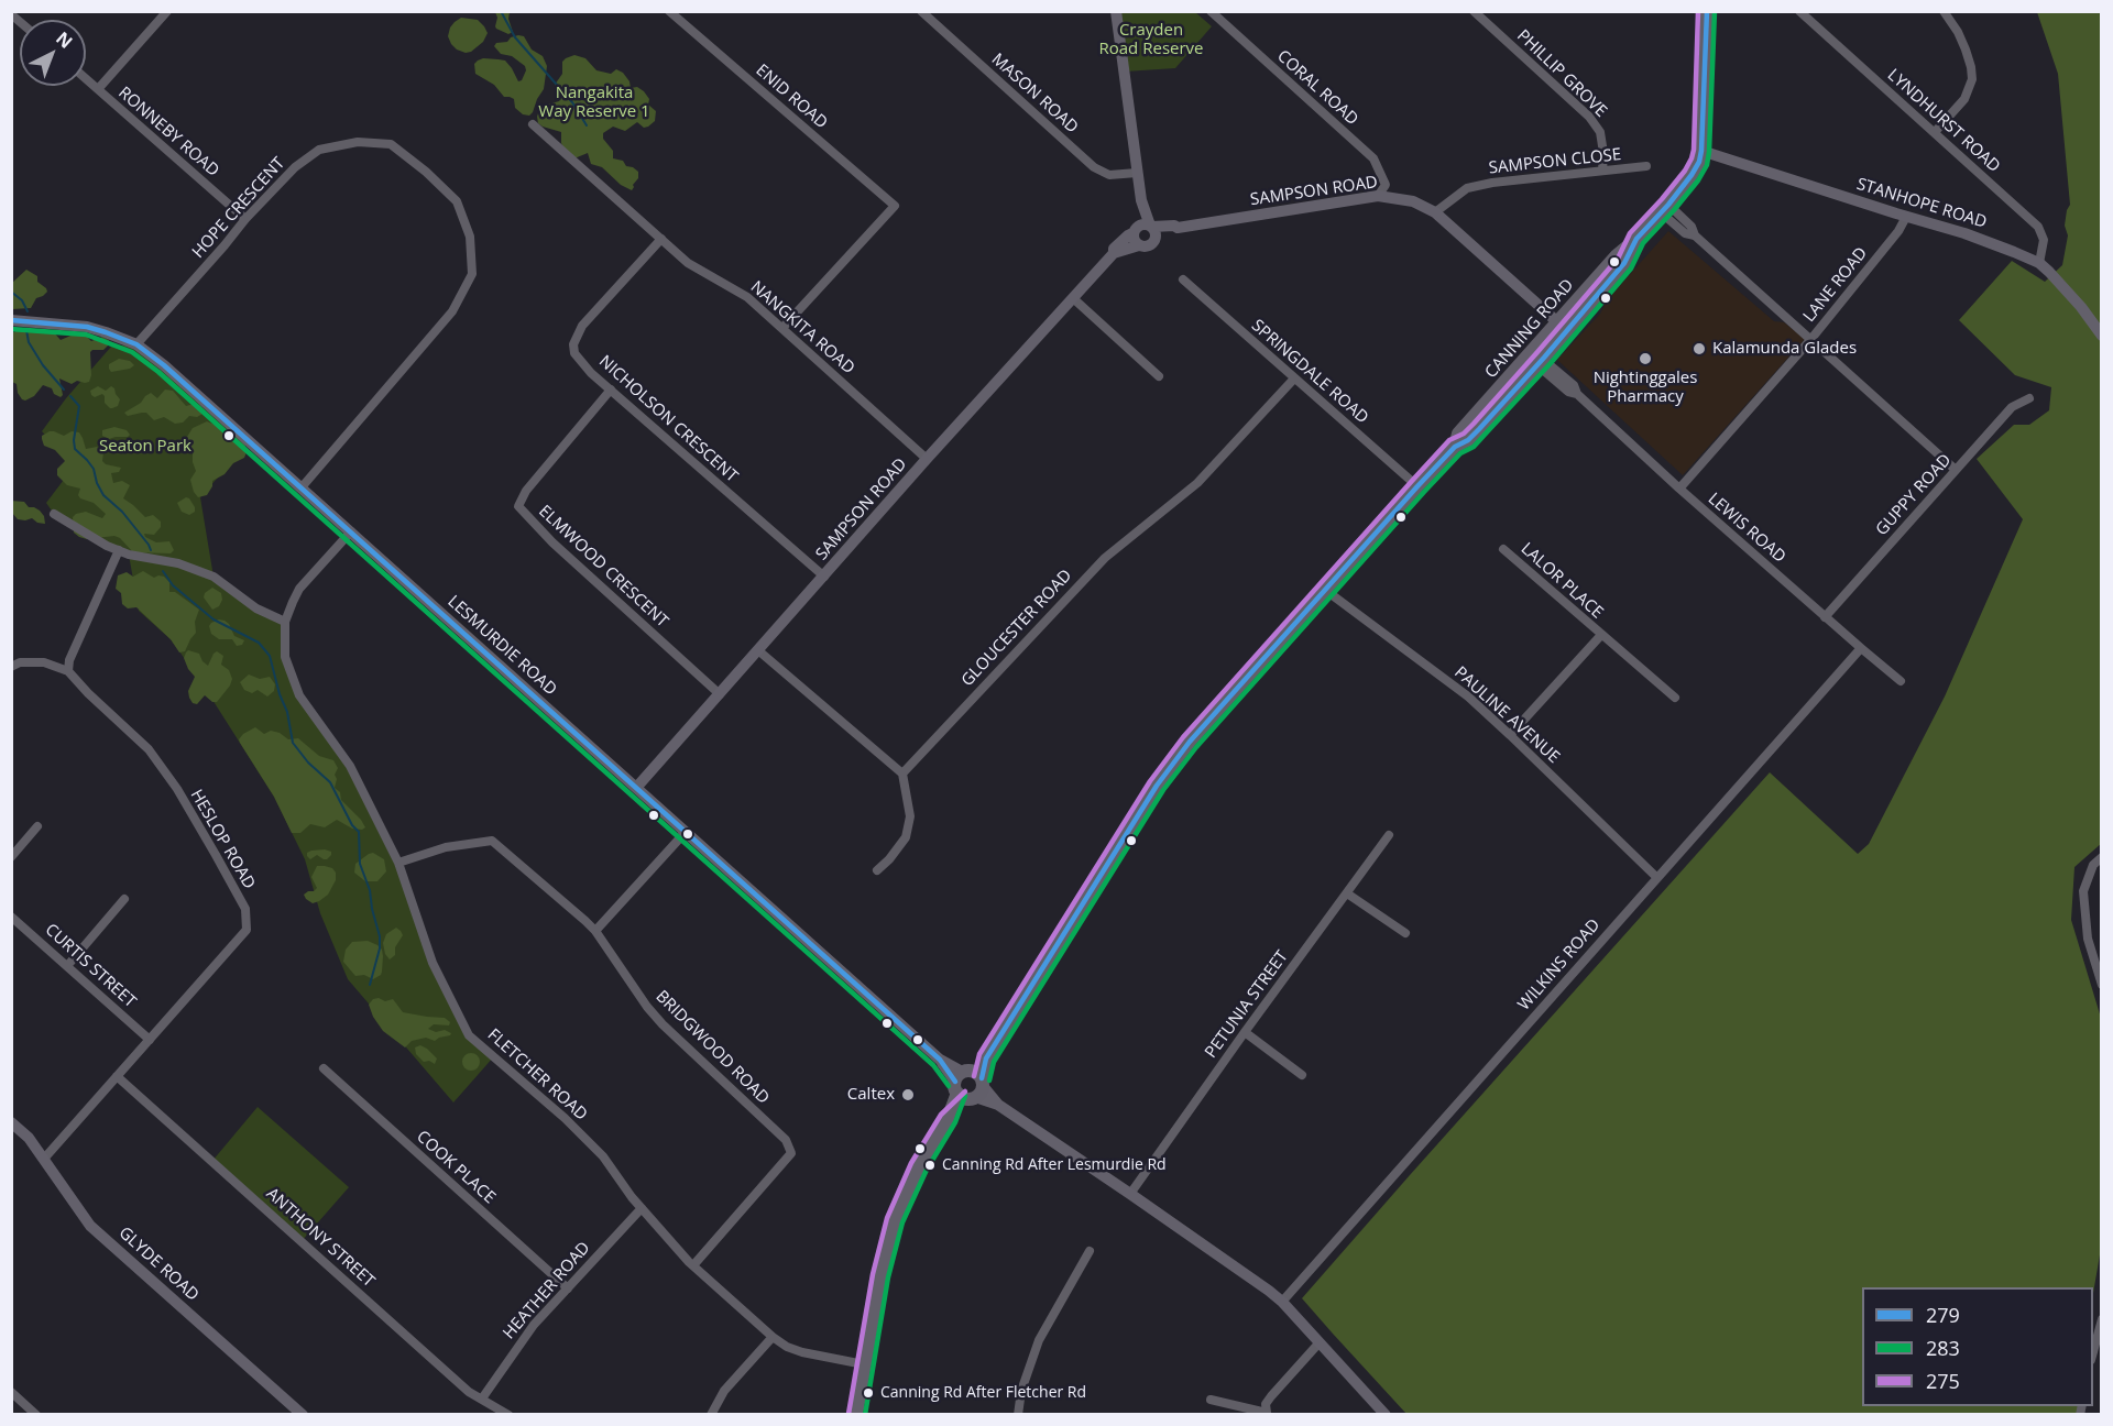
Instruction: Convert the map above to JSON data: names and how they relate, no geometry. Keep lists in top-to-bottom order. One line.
{"streets":{"main road":["CANNING ROAD"],"street":["PHILLIP GROVE","CORAL ROAD","MASON ROAD","ENID ROAD","LYNDHURST ROAD","RONNEBY ROAD","SAMPSON CLOSE","SAMPSON ROAD","STANHOPE ROAD","HOPE CRESCENT","LANE ROAD","NANGKITA ROAD","SPRINGDALE ROAD","NICHOLSON CRESCENT","GUPPY ROAD","LEWIS ROAD","ELMWOOD CRESCENT","LALOR PLACE","GLOUCESTER ROAD","LESMURDIE ROAD","PAULINE AVENUE","HESLOP ROAD","WILKINS ROAD","CURTIS STREET","PETUNIA STREET","BRIDGWOOD ROAD","FLETCHER ROAD","COOK PLACE","ANTHONY STREET","GLYDE ROAD","HEATHER ROAD"]},"crossings":[["PHILLIP GROVE","SAMPSON CLOSE"],["CORAL ROAD","SAMPSON ROAD"],["ENID ROAD","NANGKITA ROAD"],["LYNDHURST ROAD","STANHOPE ROAD"],["RONNEBY ROAD","HOPE CRESCENT"],["SAMPSON CLOSE","SAMPSON ROAD"],["SAMPSON ROAD","NANGKITA ROAD"],["SAMPSON ROAD","CANNING ROAD"],["SAMPSON ROAD","NICHOLSON CRESCENT"],["SAMPSON ROAD","ELMWOOD CRESCENT"],["SAMPSON ROAD","LESMURDIE ROAD"],["STANHOPE ROAD","LANE ROAD"],["STANHOPE ROAD","CANNING ROAD"],["HOPE CRESCENT","LESMURDIE ROAD"],["LANE ROAD","LEWIS ROAD"],["NANGKITA ROAD","NICHOLSON CRESCENT"],["CANNING ROAD","SPRINGDALE ROAD"],["CANNING ROAD","LEWIS ROAD"],["CANNING ROAD","LESMURDIE ROAD"],["CANNING ROAD","PAULINE AVENUE"],["SPRINGDALE ROAD","GLOUCESTER ROAD"],["NICHOLSON CRESCENT","ELMWOOD CRESCENT"],["GUPPY ROAD","LEWIS ROAD"],["LEWIS ROAD","WILKINS ROAD"],["LALOR PLACE","PAULINE AVENUE"],["LESMURDIE ROAD","WILKINS ROAD"],["LESMURDIE ROAD","PETUNIA STREET"],["LESMURDIE ROAD","FLETCHER ROAD"],["PAULINE AVENUE","WILKINS ROAD"],["HESLOP ROAD","CURTIS STREET"],["HESLOP ROAD","ANTHONY STREET"],["HESLOP ROAD","GLYDE ROAD"],["BRIDGWOOD ROAD","FLETCHER ROAD"],["FLETCHER ROAD","HEATHER ROAD"],["COOK PLACE","HEATHER ROAD"],["ANTHONY STREET","HEATHER ROAD"]],"parks":["Crayden Road Reserve","Nangakita Way Reserve 1","Seaton Park"],"places":["Kalamunda Glades","Nightinggales Pharmacy","Caltex","Canning Rd After Lesmurdie Rd","Canning Rd After Fletcher Rd"],"lines":["transit line 279","transit line 283","transit line 275"],"legend":["279","283","275"],"north":"top right"}
